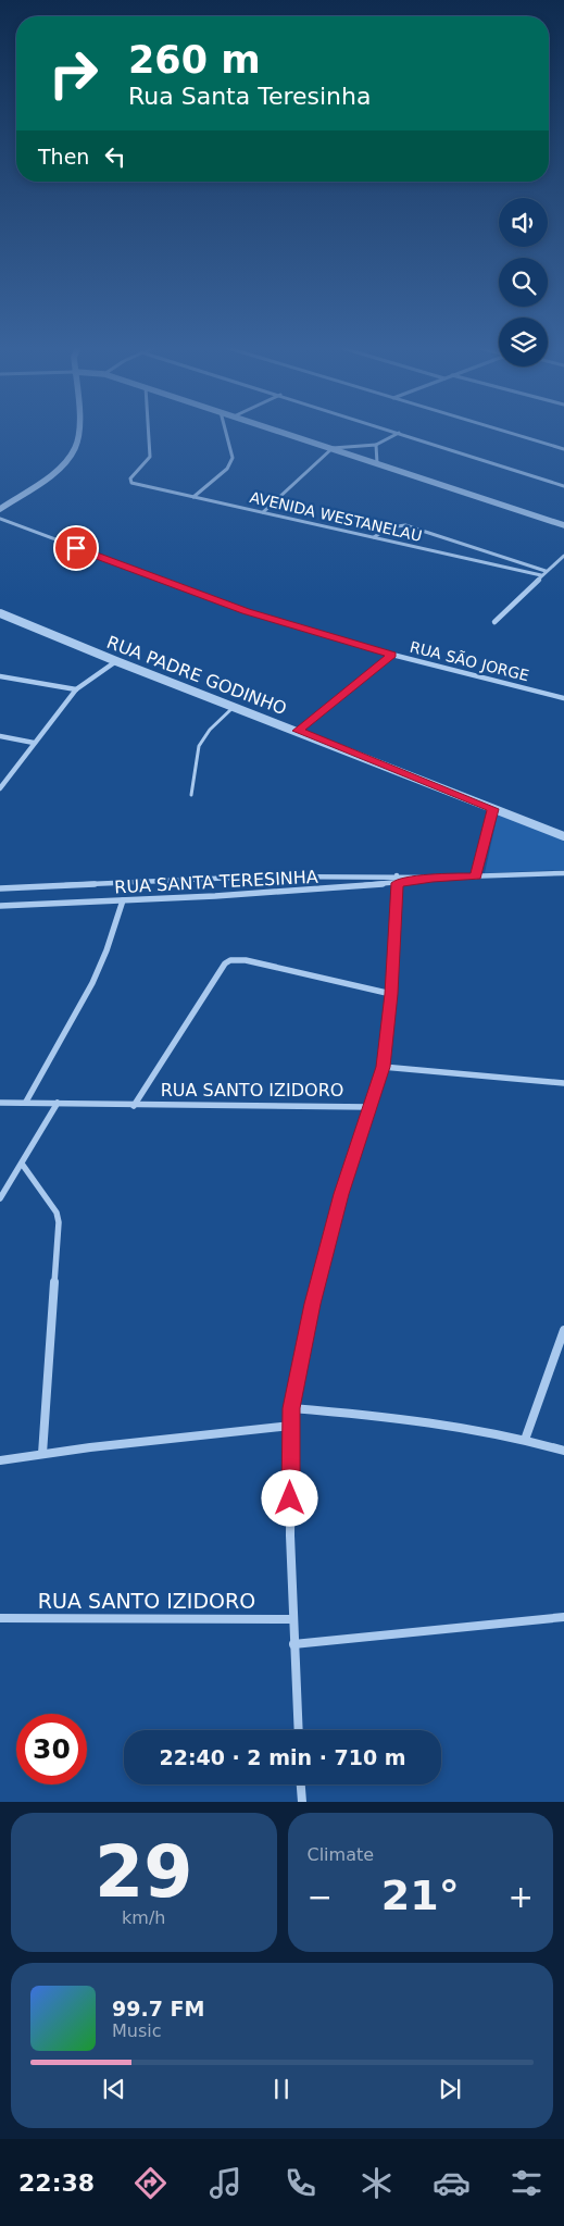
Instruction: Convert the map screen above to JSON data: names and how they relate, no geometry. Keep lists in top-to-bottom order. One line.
{"streets":{"street":["AVENIDA WESTANELAU","RUA SÃO JORGE","RUA PADRE GODINHO","RUA SANTA TERESINHA","RUA SANTO IZIDORO"]},"page":{"turn":["260 m","Rua Santa Teresinha"],"then":"Then","limit":"30","trip":"22:40 · 2 min · 710 m","tile":[["29","km/h"],"Climate"],"heat":["−","21°","+"],"song":["99.7 FM","Music"],"tabs":"22:38"}}
